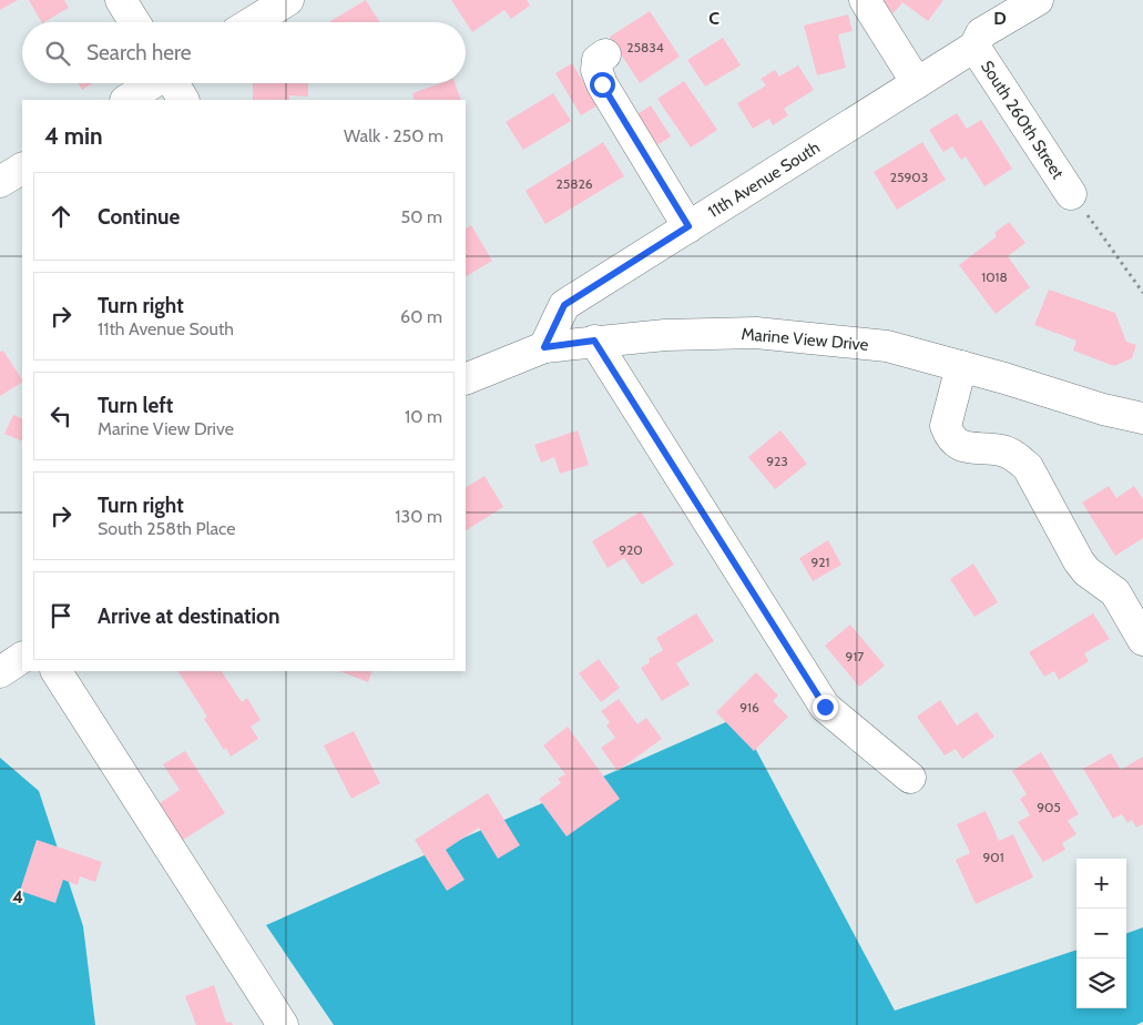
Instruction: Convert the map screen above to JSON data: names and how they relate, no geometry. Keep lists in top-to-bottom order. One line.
{"streets":{"street":["South 260th Street","11th Avenue South","Marine View Drive"]},"crossings":[["South 260th Street","11th Avenue South"],["11th Avenue South","Marine View Drive"]],"house_numbers":["25834","25903","25826","1018","923","920","921","917","916","905","901"],"page":{"search":"Search here","heading":["4 min","Walk · 250 m"],"list":[["Continue","50 m"],["Turn right","11th Avenue South","60 m"],["Turn left","Marine View Drive","10 m"],["Turn right","South 258th Place","130 m"],"Arrive at destination"],"map_buttons":["+","−"]},"grid":{"columns":["C","D"],"rows":["4"]}}
